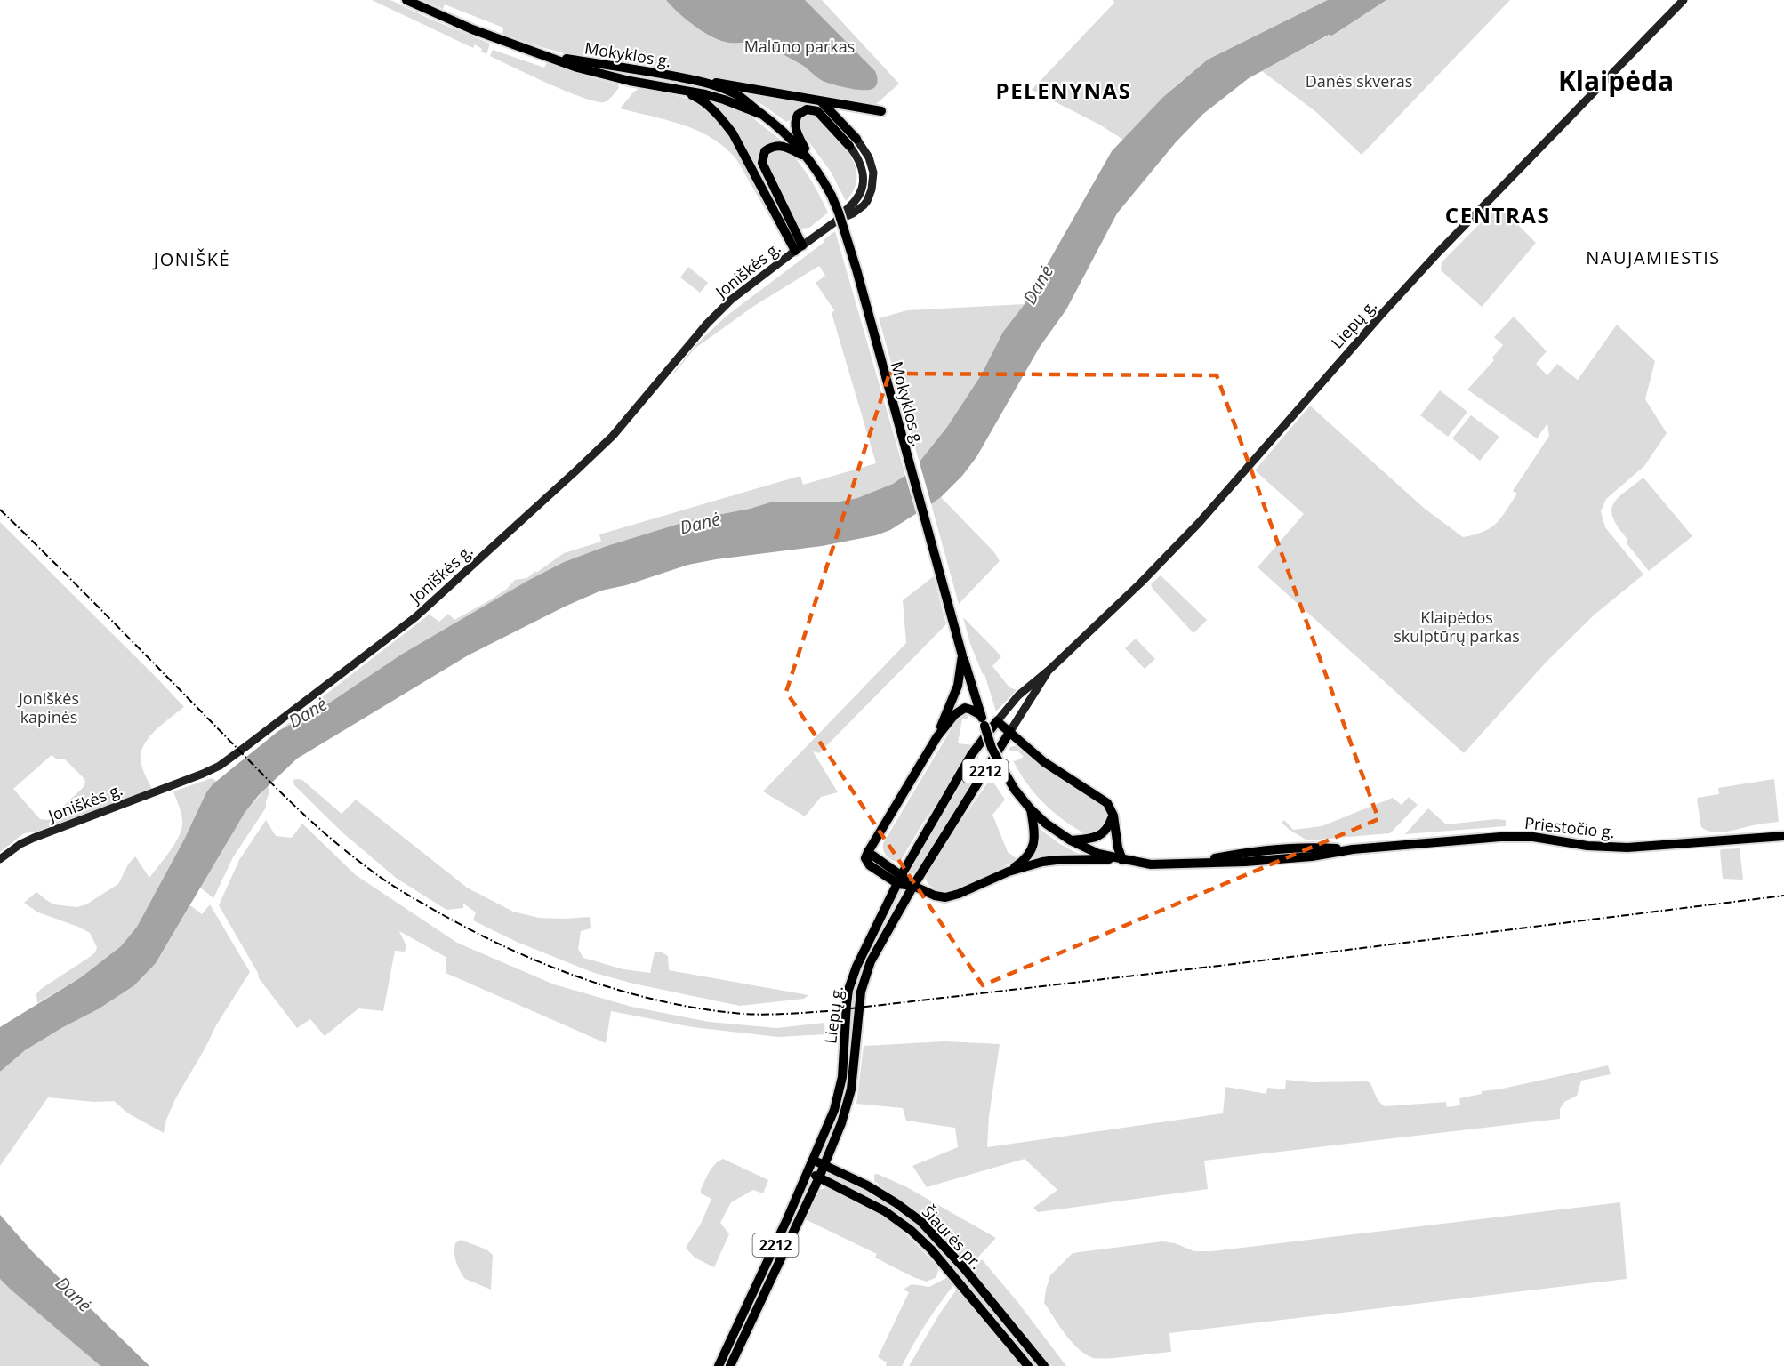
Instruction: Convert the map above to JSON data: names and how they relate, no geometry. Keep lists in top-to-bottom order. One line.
{"streets":{"main road":["Mokyklos g.","Joniškės g.","Liepų g.","2212","Priestočio g.","Šiaurės pr."]},"crossings":[["Mokyklos g.","Priestočio g."],["Liepų g.","Šiaurės pr."]],"districts":["Klaipėda","PELENYNAS","CENTRAS","NAUJAMIESTIS","JONIŠKĖ"],"water":["Danė"],"parks":["Malūno parkas","Danės skveras","Klaipėdos skulptūrų parkas","Joniškės kapinės"]}
